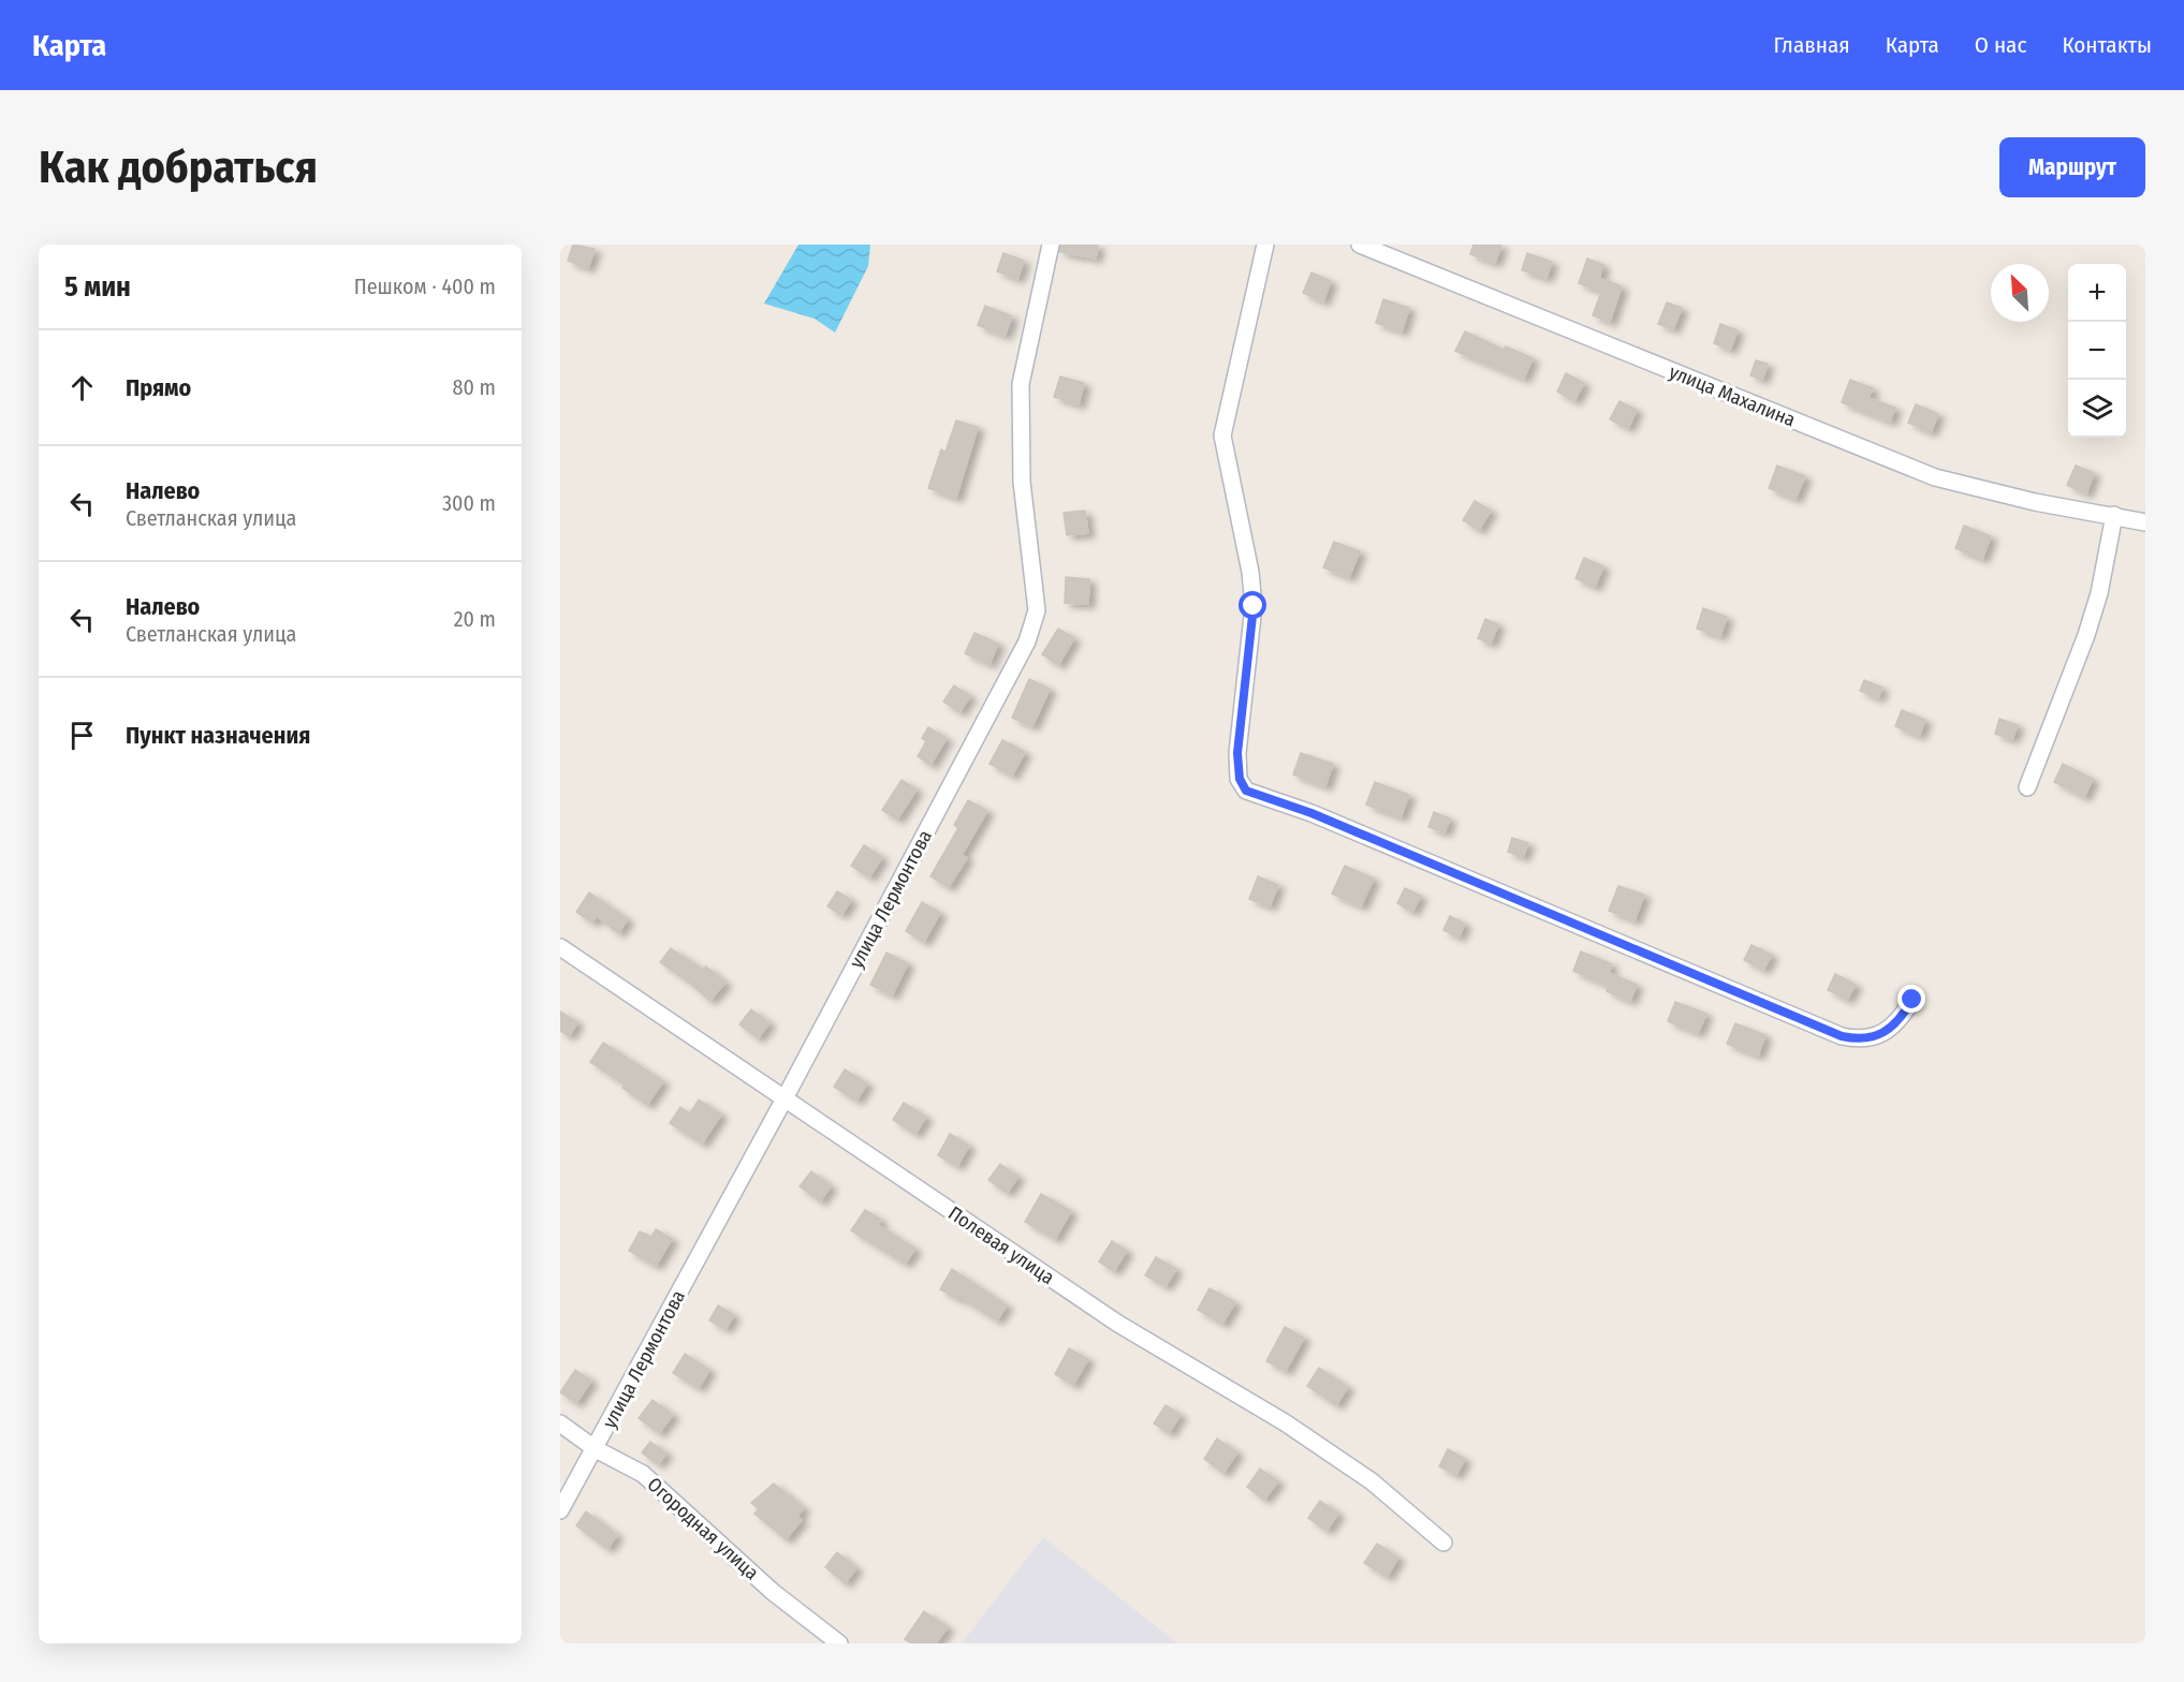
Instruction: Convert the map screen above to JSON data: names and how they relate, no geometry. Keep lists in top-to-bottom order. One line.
{"streets":{"street":["улица Махалина","улица Лермонтова","Полевая улица","Огородная улица"]},"crossings":[["улица Лермонтова","Полевая улица"],["улица Лермонтова","Огородная улица"]],"north":"top left","page":{"header":"Карта","nav":["Главная","Карта","О нас","Контакты"],"buttons":"Маршрут","title":"Как добраться","heading":["5 мин","Пешком · 400 m"],"map_buttons":["+","−"],"list":[["Прямо","80 m"],["Налево","Светланская улица","300 m"],["Налево","Светланская улица","20 m"],"Пункт назначения"]}}
